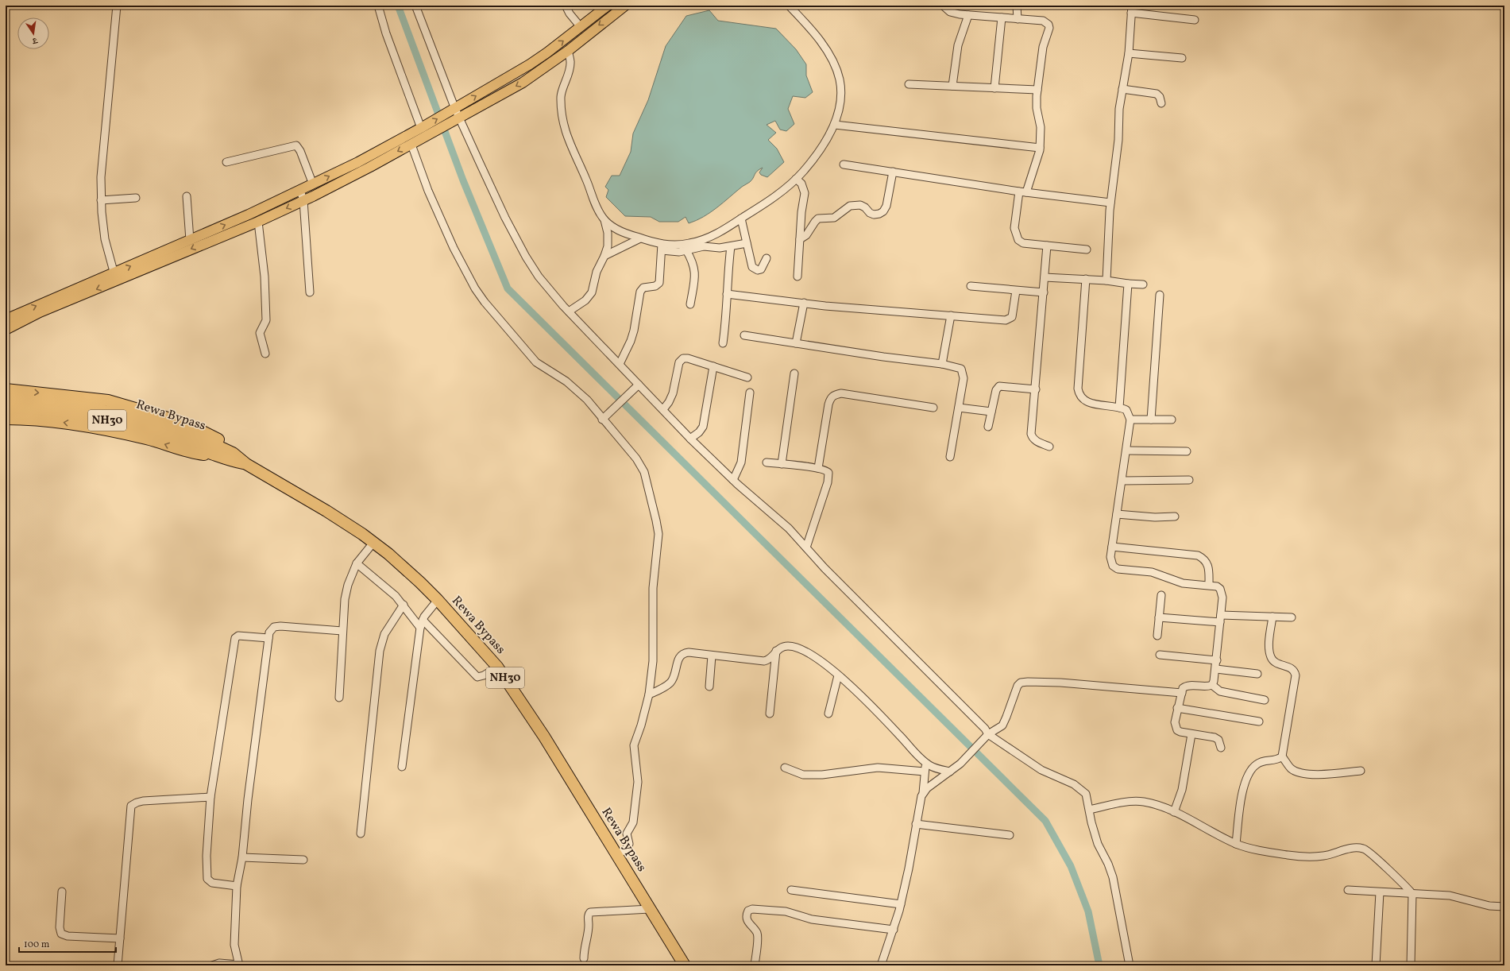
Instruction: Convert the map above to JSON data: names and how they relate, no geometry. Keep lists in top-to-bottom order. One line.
{"streets":{"highway":["Rewa Bypass","NH30"]},"scale_bar":"100 m","north":"bottom"}
